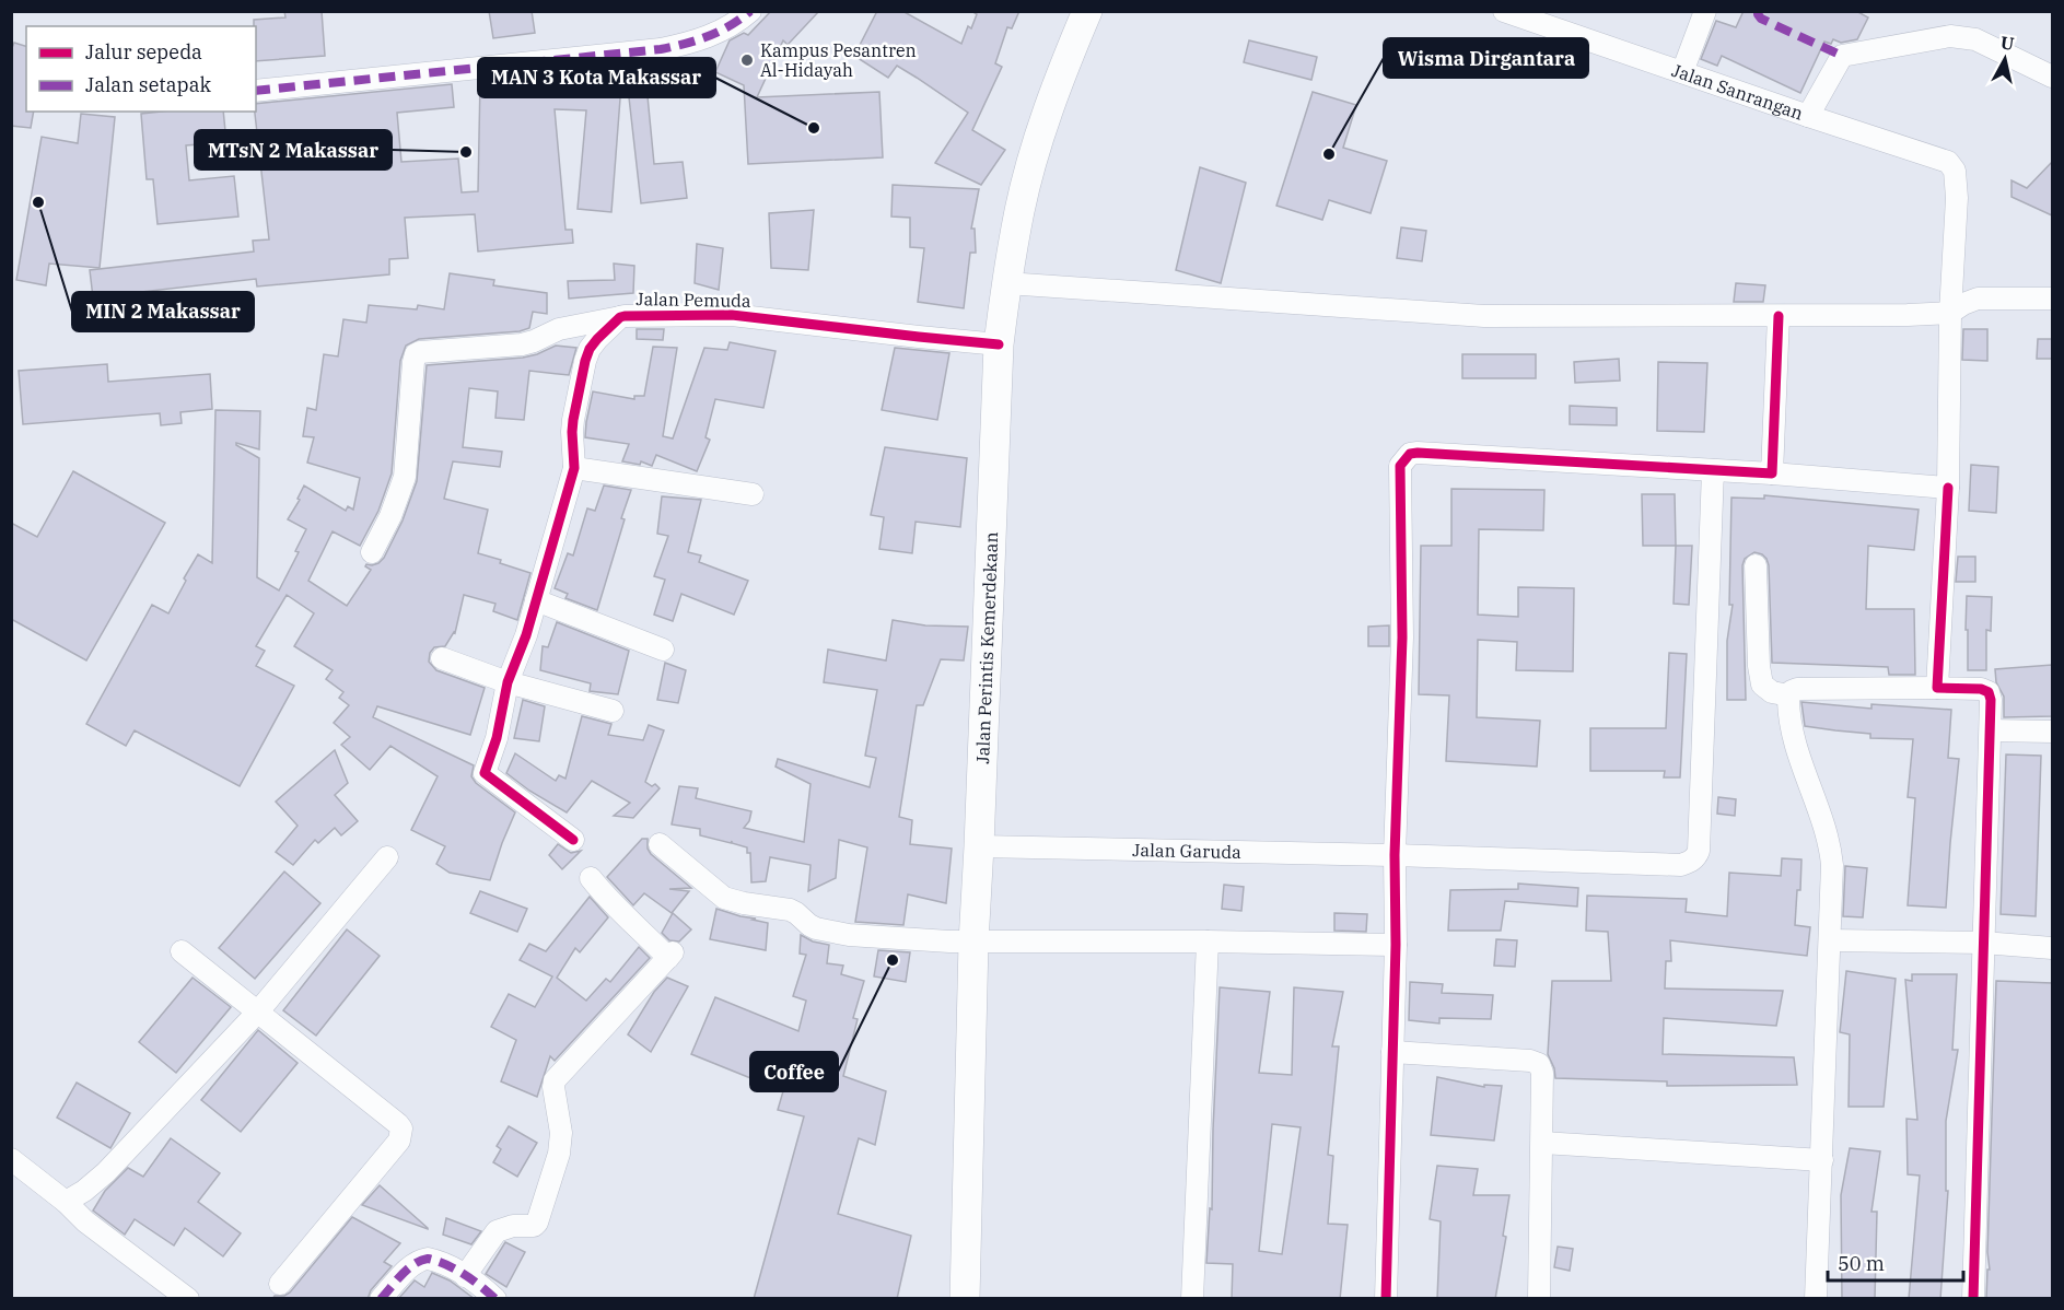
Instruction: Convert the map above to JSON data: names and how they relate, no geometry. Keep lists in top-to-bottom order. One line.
{"streets":{"highway":["Jalan Perintis Kemerdekaan"],"street":["Jalan Sanrangan","Jalan Pemuda","Jalan Garuda"]},"crossings":[["Jalan Pemuda","Jalan Perintis Kemerdekaan"],["Jalan Perintis Kemerdekaan","Jalan Garuda"]],"places":["Kampus Pesantren Al-Hidayah","MAN 3 Kota Makassar","MTsN 2 Makassar","Wisma Dirgantara","MIN 2 Makassar","Coffee"],"legend":["Jalur sepeda","Jalan setapak"],"scale_bar":"50 m","north":"top"}
